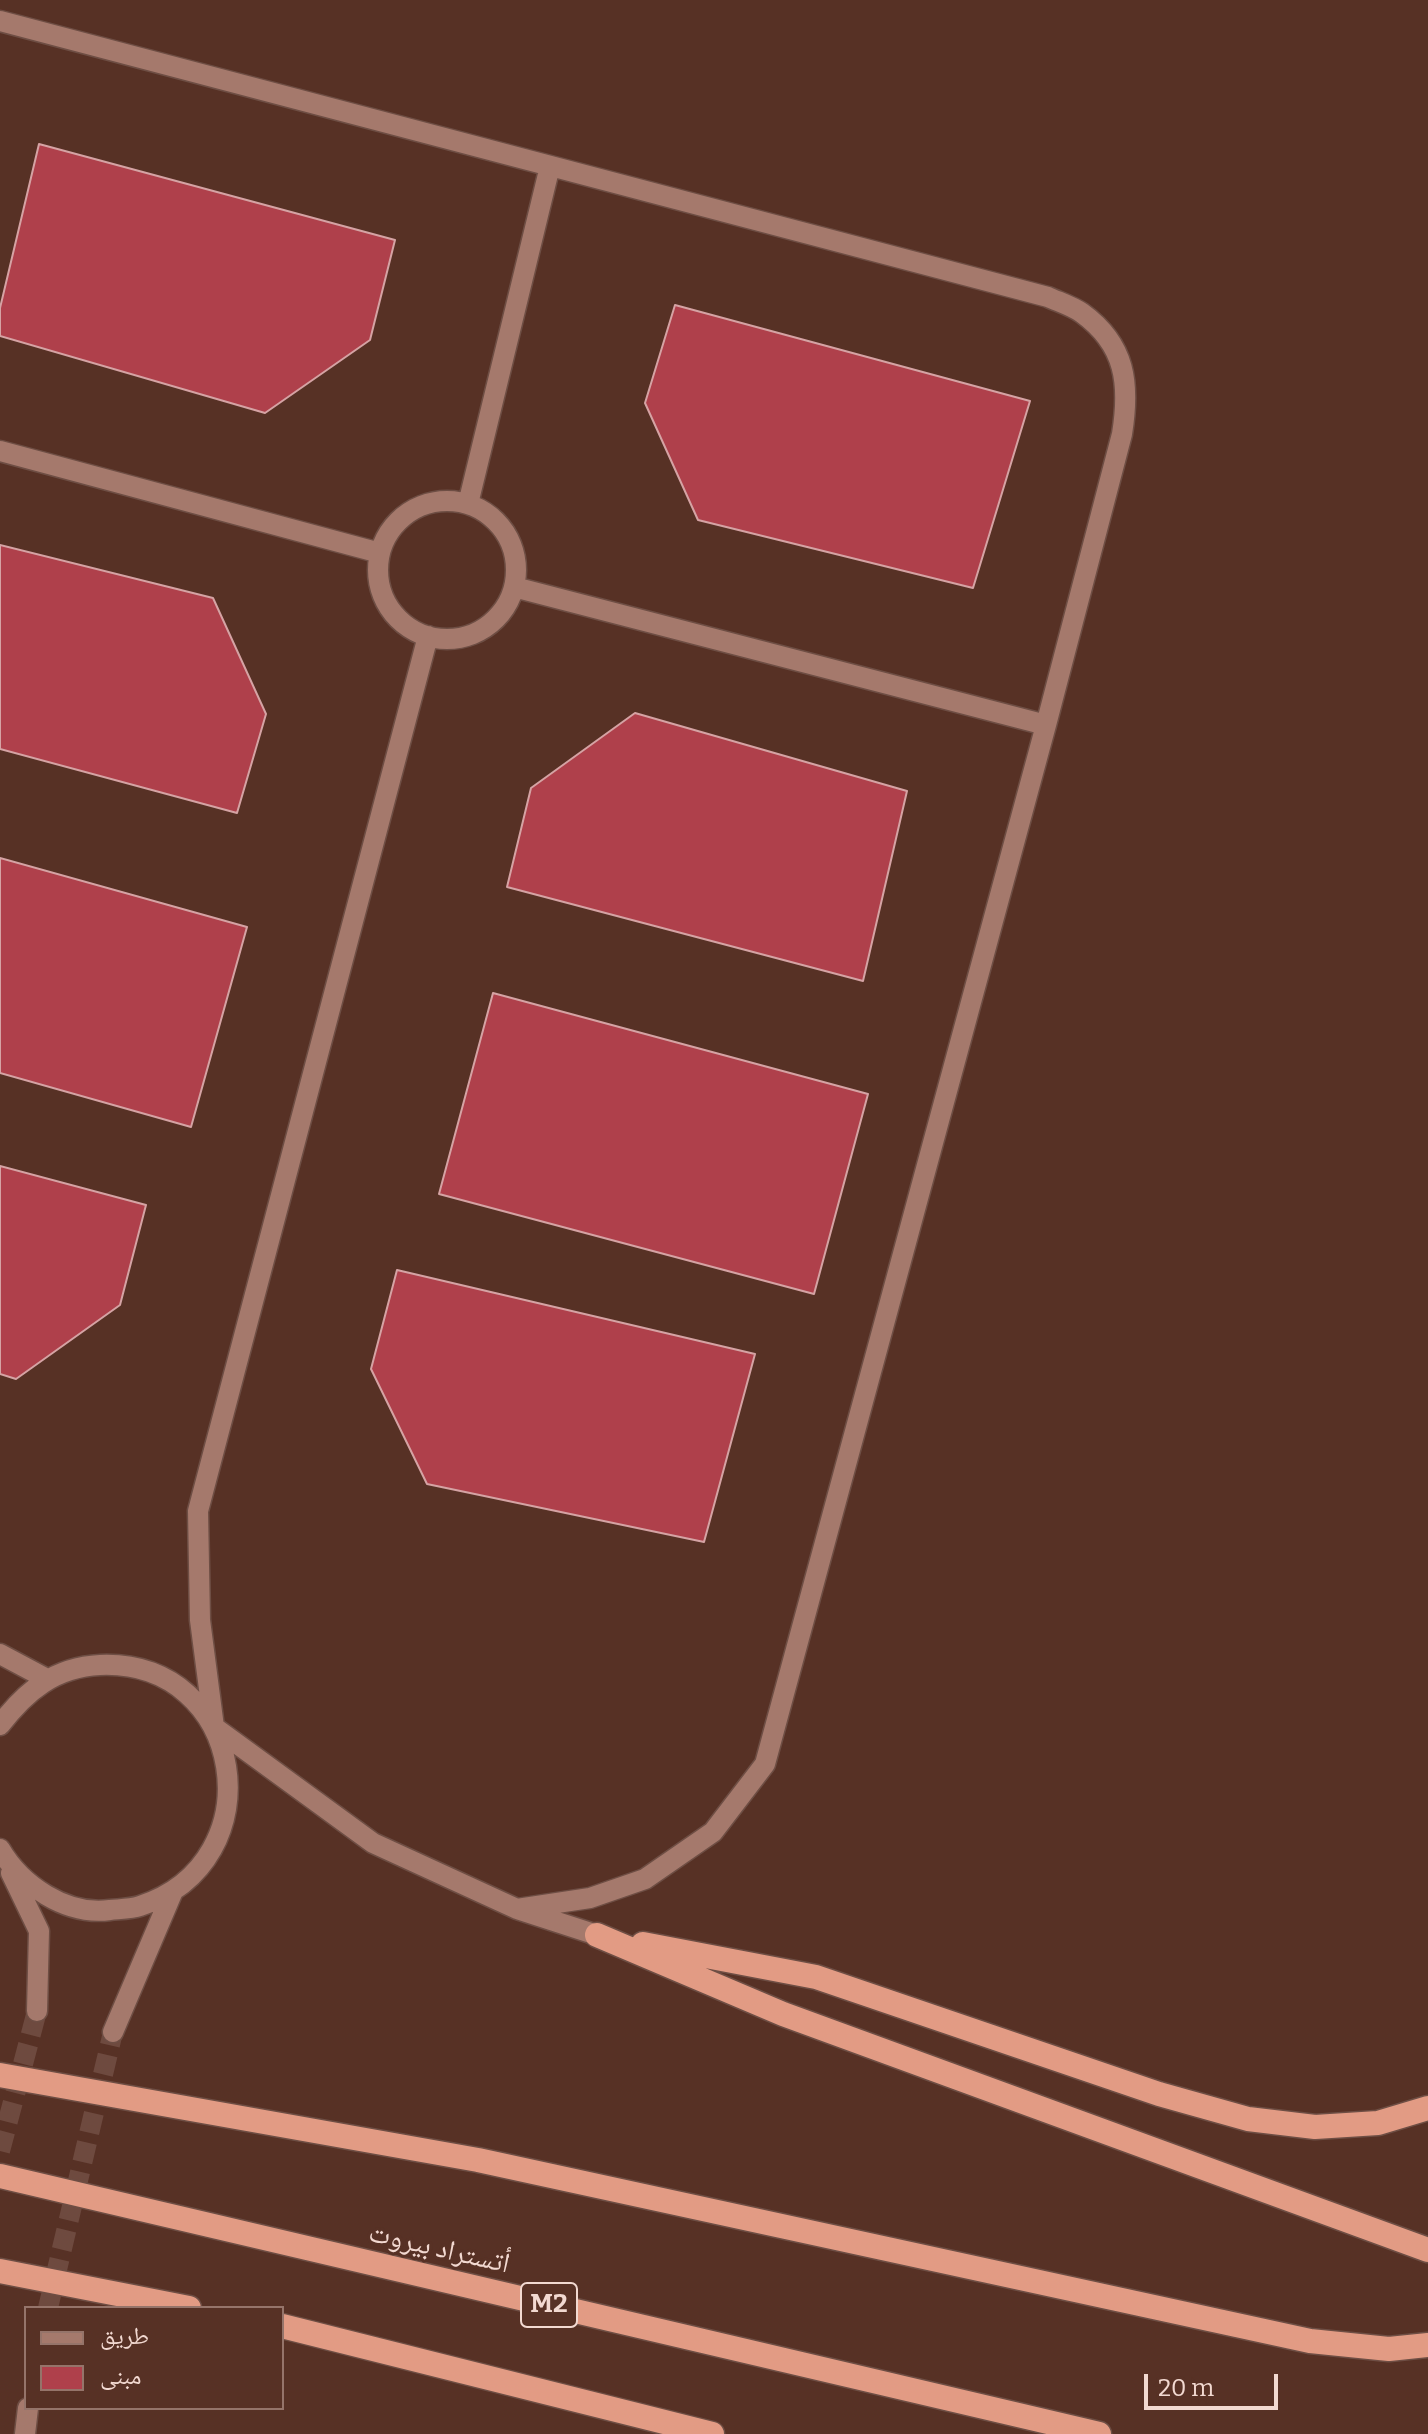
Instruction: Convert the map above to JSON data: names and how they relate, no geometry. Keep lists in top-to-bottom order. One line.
{"streets":{"highway":["أتستراد بيروت","M2"]},"legend":["طريق","مبنى"],"scale_bar":"20 m"}
